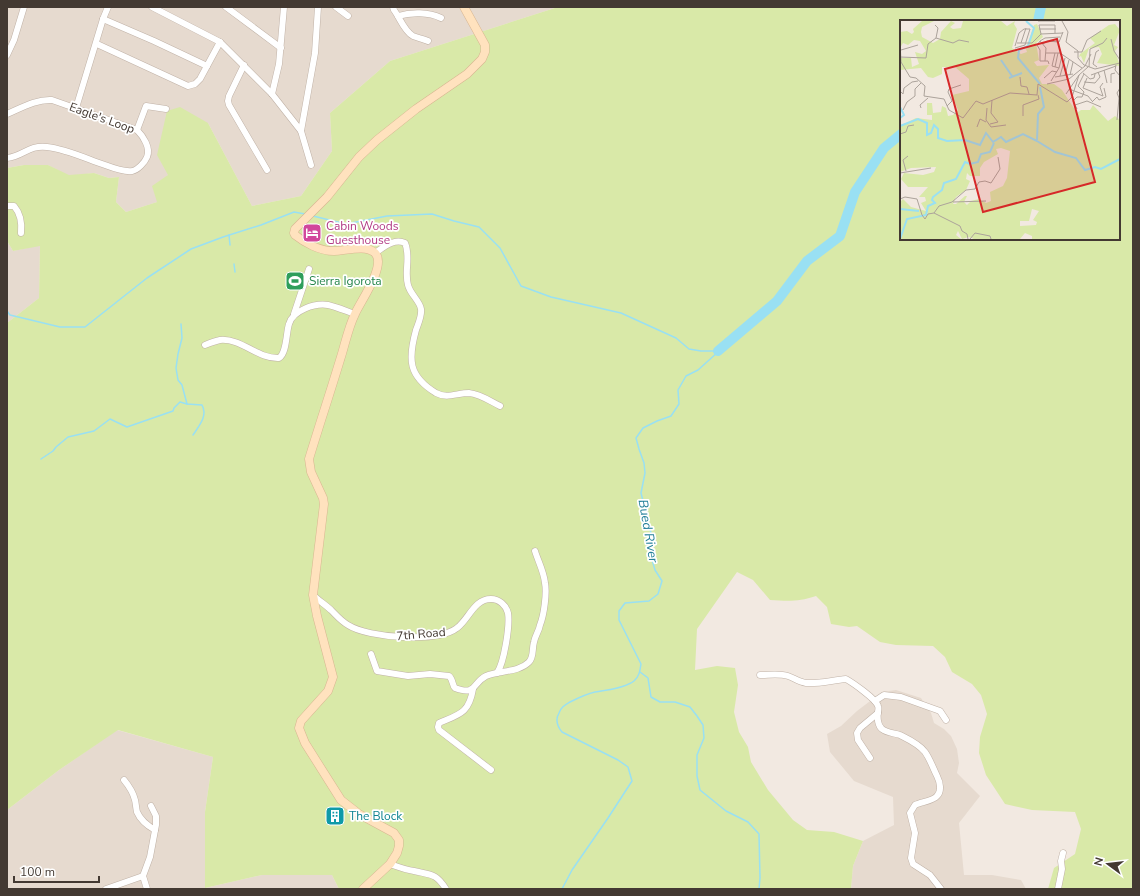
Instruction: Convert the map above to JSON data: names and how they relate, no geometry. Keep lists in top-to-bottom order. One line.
{"streets":{"street":["Eagle's Loop","7th Road"]},"water":["Bued River"],"places":{"hotel":["Cabin Woods Guesthouse"],"sports":["Sierra Igorota"],"building":["The Block"]},"scale_bar":"100 m","north":"left"}
